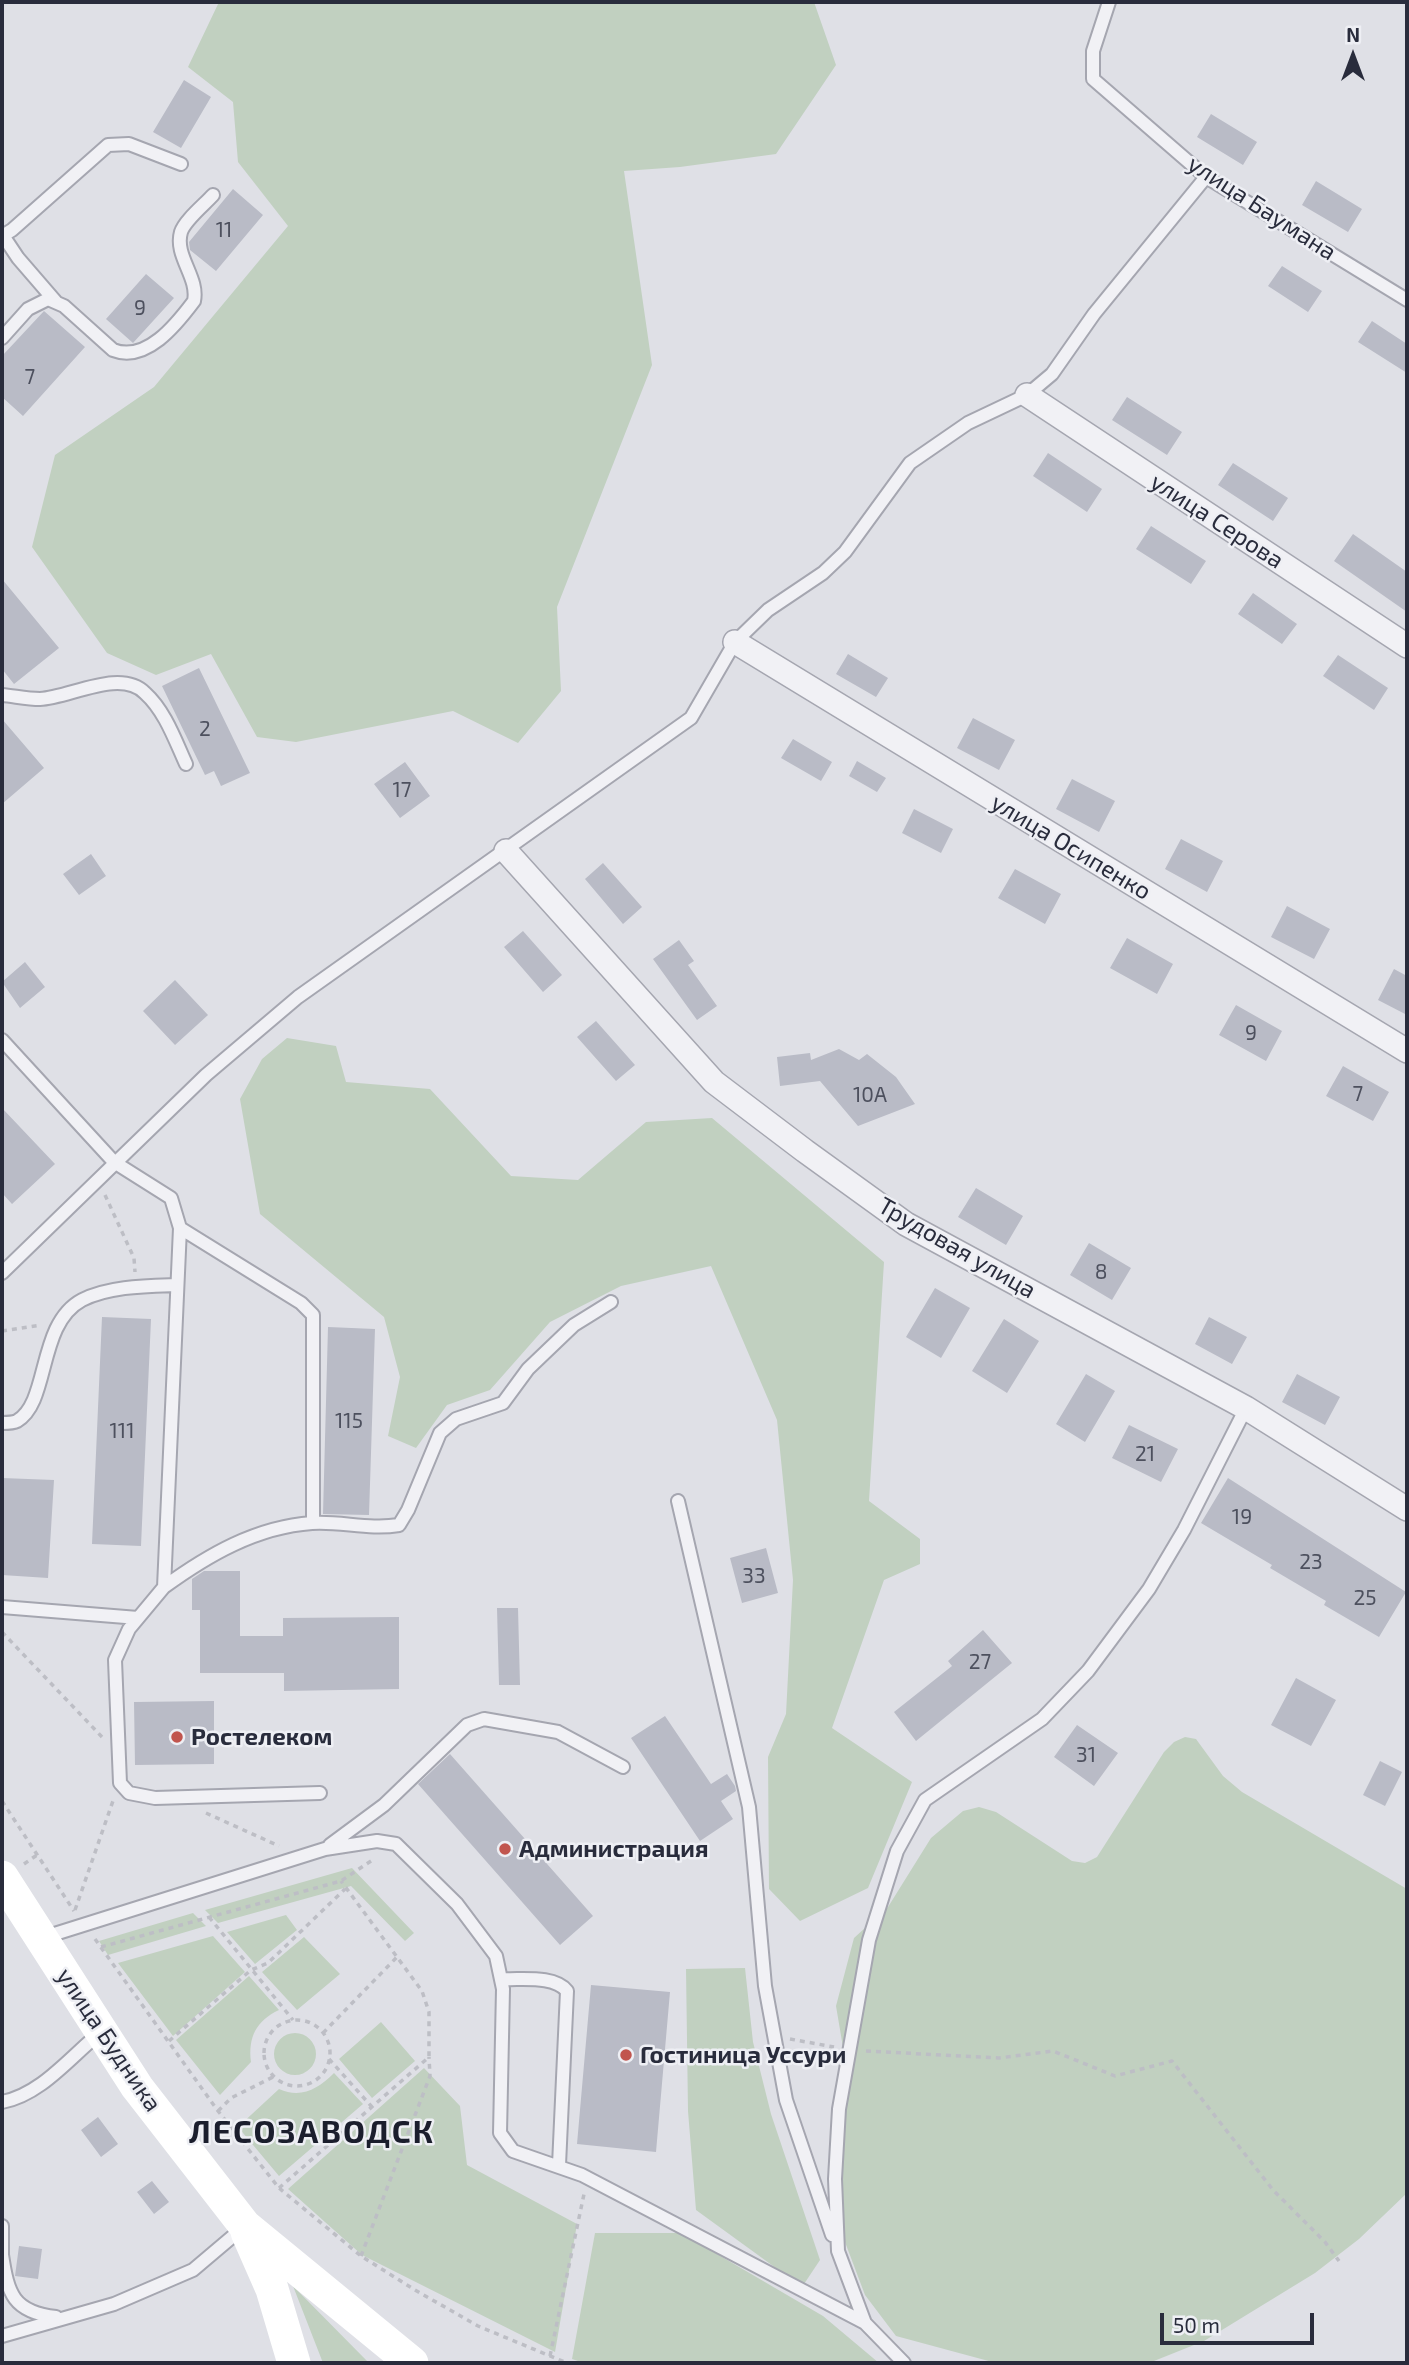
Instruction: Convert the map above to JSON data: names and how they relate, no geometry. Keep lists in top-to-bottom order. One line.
{"streets":{"main road":["улица Будника"],"street":["улица Серова","улица Осипенко","Трудовая улица"],"lane":["улица Баумана"]},"districts":["ЛЕСОЗАВОДСК"],"places":["Ростелеком","Администрация","Гостиница Уссури"],"house_numbers":["11","9","7","2","17","9","7","10А","8","115","111","21","19","23","33","25","27","31"],"scale_bar":"50 m","north":"top"}
